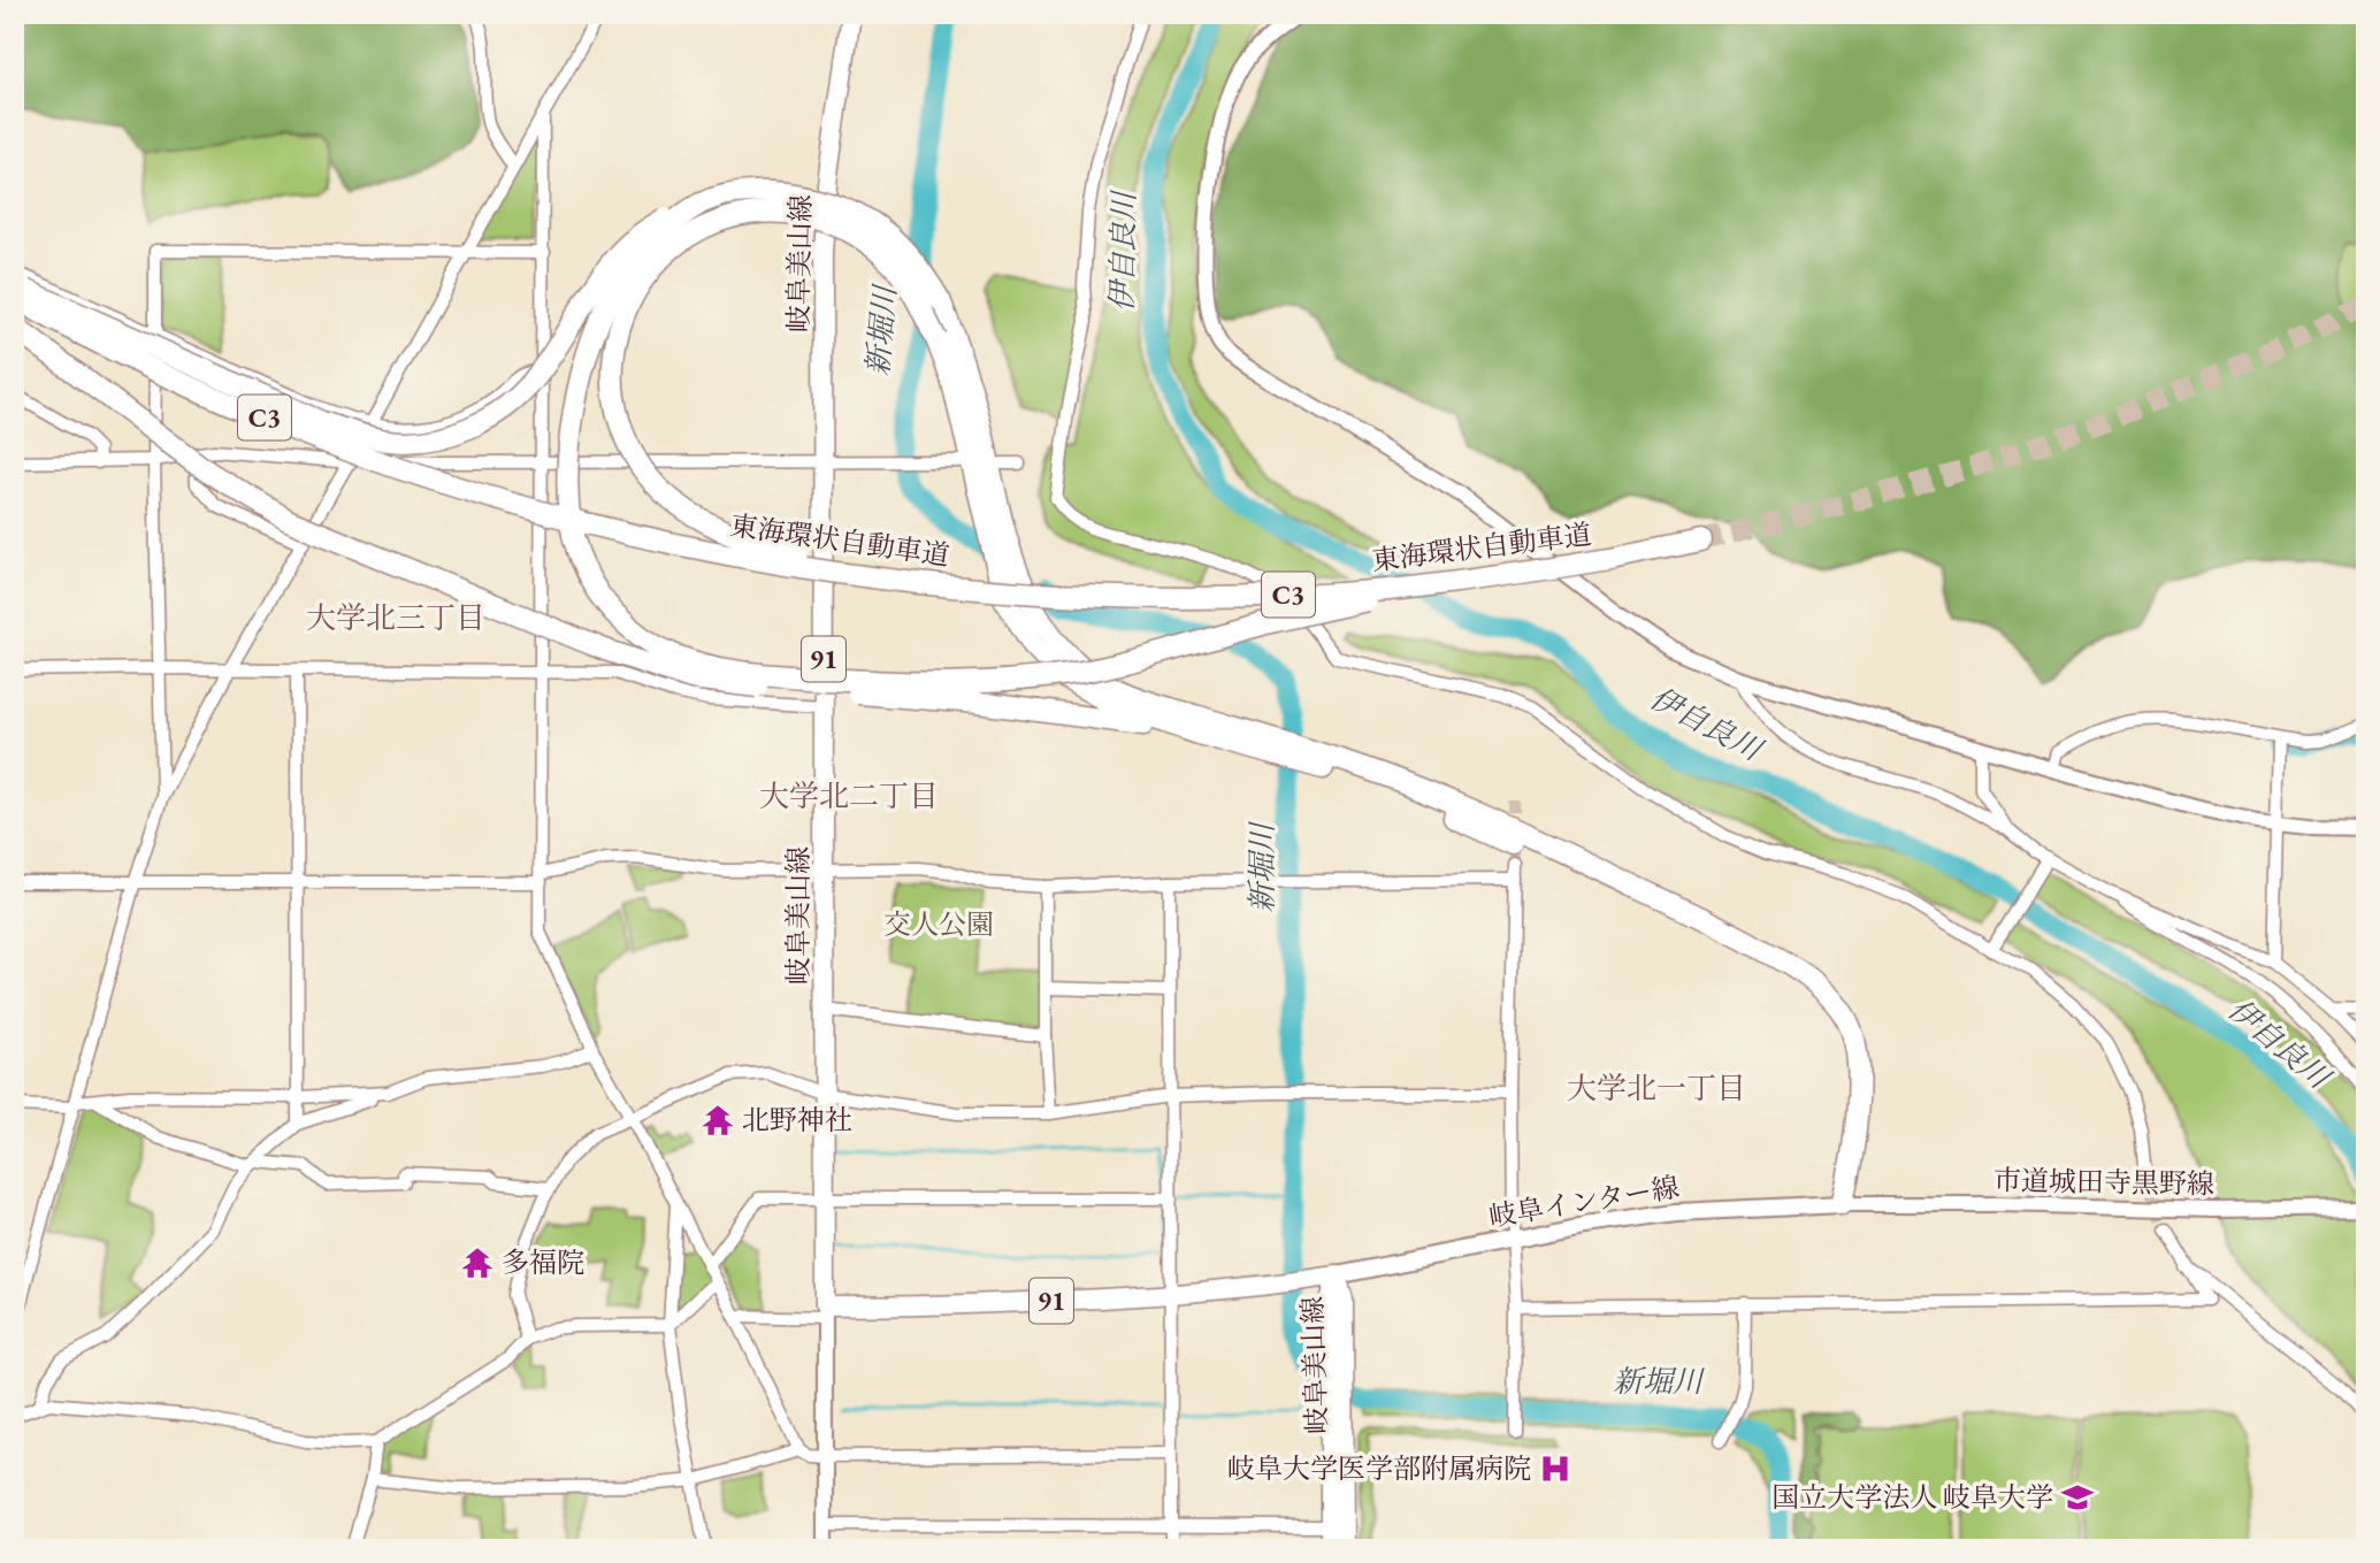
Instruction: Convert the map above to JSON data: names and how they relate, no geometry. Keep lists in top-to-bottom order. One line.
{"streets":{"highway":["C3","東海環状自動車道"],"main road":["岐阜美山線","91","岐阜インター線"],"street":["市道城田寺黒野線"]},"crossings":[["岐阜美山線","岐阜インター線"],["市道城田寺黒野線","岐阜インター線"]],"districts":["大学北三丁目","大学北二丁目","大学北一丁目"],"water":["伊自良川","新堀川"],"parks":["交人公園"],"places":{"temple":["北野神社","多福院"],"hospital":["岐阜大学医学部附属病院"],"school or university":["国立大学法人 岐阜大学"]}}
